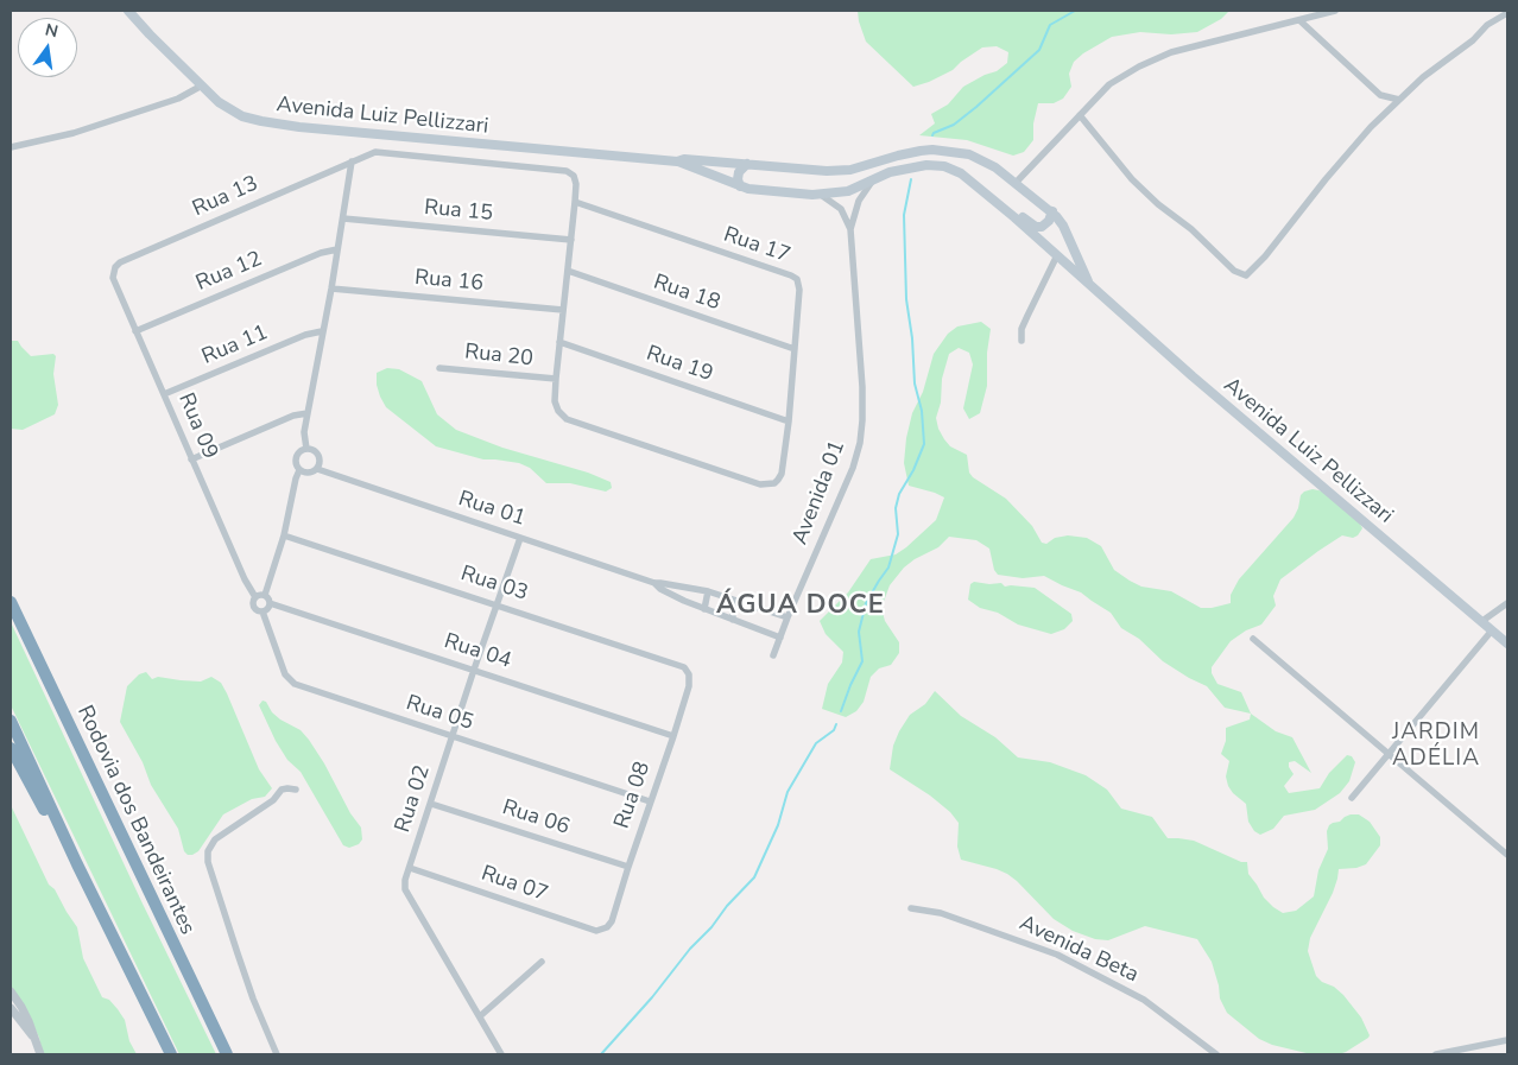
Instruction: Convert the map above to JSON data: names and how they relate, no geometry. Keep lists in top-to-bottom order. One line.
{"streets":{"highway":["Rodovia dos Bandeirantes"],"main road":["Avenida Luiz Pellizzari"],"street":["Rua 13","Rua 15","Rua 17","Rua 12","Rua 16","Rua 18","Rua 11","Rua 20","Rua 19","Rua 09","Avenida 01","Rua 01","Rua 03","Rua 04","Rua 05","Rua 08","Rua 02","Rua 06","Rua 07","Avenida Beta"]},"crossings":[["Avenida Luiz Pellizzari","Avenida 01"],["Rua 13","Rua 17"],["Rua 13","Rua 09"],["Rua 17","Rua 18"],["Rua 17","Rua 20"],["Rua 17","Rua 19"],["Rua 12","Rua 09"],["Rua 11","Rua 09"],["Rua 09","Rua 04"],["Rua 09","Rua 05"],["Rua 01","Rua 02"],["Rua 03","Rua 08"],["Rua 03","Rua 02"],["Rua 04","Rua 05"],["Rua 04","Rua 08"],["Rua 04","Rua 02"],["Rua 05","Rua 08"],["Rua 05","Rua 02"],["Rua 08","Rua 06"],["Rua 08","Rua 07"],["Rua 02","Rua 06"],["Rua 02","Rua 07"]],"districts":["ÁGUA DOCE","JARDIM ADÉLIA"],"north":"top"}
